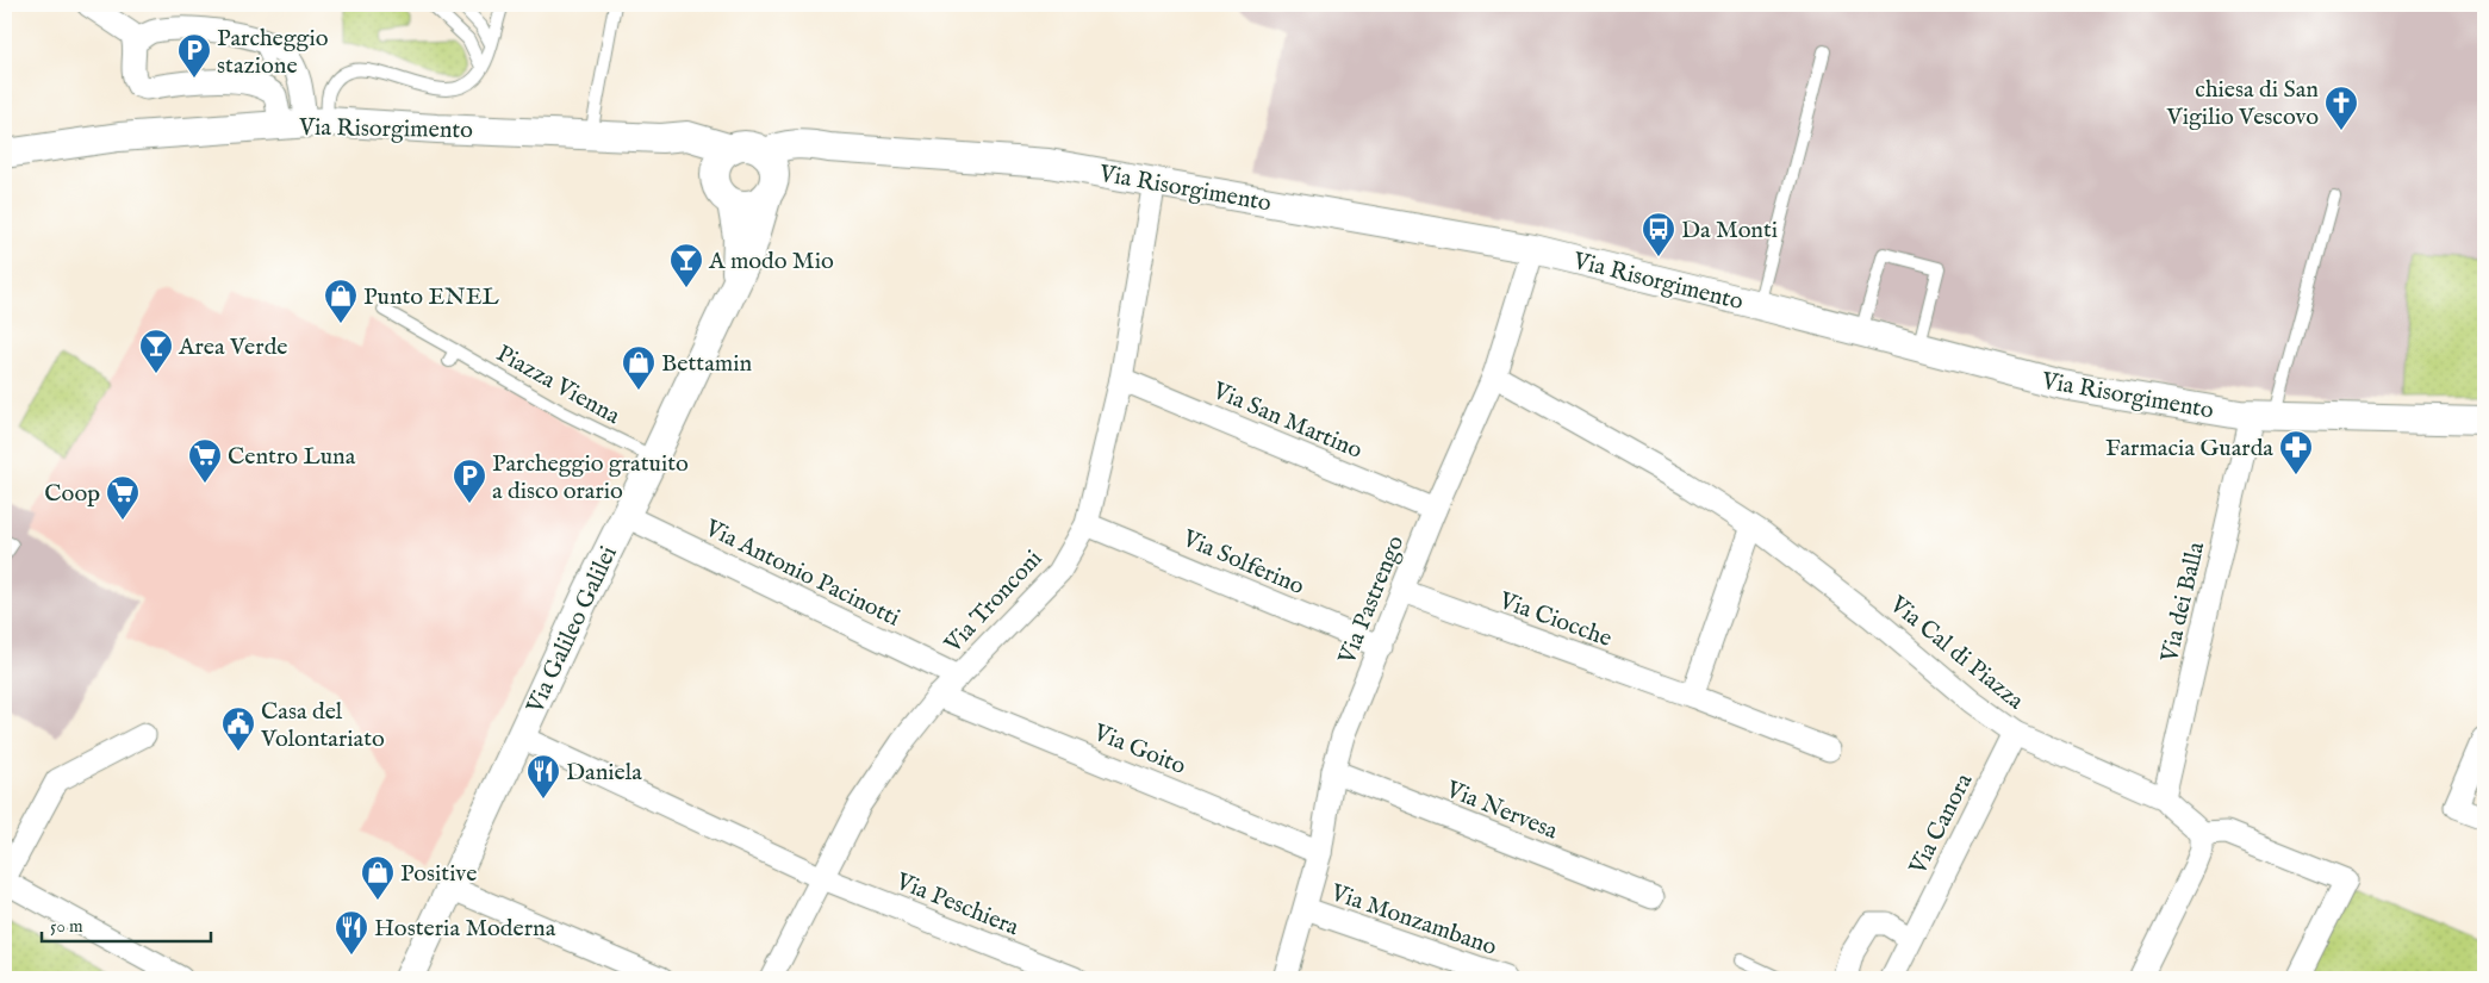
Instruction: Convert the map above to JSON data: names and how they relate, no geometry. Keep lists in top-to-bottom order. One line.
{"streets":{"street":["Via Risorgimento","Via San Martino","Via Solferino","Via Antonio Pacinotti","Via Pastrengo","Via Tronconi","Via dei Balla","Via Ciocche","Via Galileo Galilei","Via Cal di Piazza","Via Goito","Via Nervesa","Via Canora","Via Peschiera","Via Monzambano"],"lane":["Piazza Vienna"]},"crossings":[["Via Risorgimento","Via Pastrengo"],["Via Risorgimento","Via Tronconi"],["Via Risorgimento","Via dei Balla"],["Via Risorgimento","Via Galileo Galilei"],["Piazza Vienna","Via Galileo Galilei"],["Via San Martino","Via Pastrengo"],["Via San Martino","Via Tronconi"],["Via Solferino","Via Pastrengo"],["Via Solferino","Via Tronconi"],["Via Antonio Pacinotti","Via Tronconi"],["Via Antonio Pacinotti","Via Galileo Galilei"],["Via Pastrengo","Via Ciocche"],["Via Pastrengo","Via Cal di Piazza"],["Via Pastrengo","Via Goito"],["Via Pastrengo","Via Nervesa"],["Via Pastrengo","Via Monzambano"],["Via Tronconi","Via Goito"],["Via Tronconi","Via Peschiera"],["Via dei Balla","Via Cal di Piazza"],["Via Galileo Galilei","Via Peschiera"],["Via Cal di Piazza","Via Canora"]],"places":{"parking":["Parcheggio stazione","Parcheggio gratuito a disco orario"],"church":["chiesa di San Vigilio Vescovo"],"bus stop":["Da Monti"],"bar":["A modo Mio","Area Verde"],"shop":["Punto ENEL","Bettamin","Positive"],"pharmacy":["Farmacia Guarda"],"supermarket":["Centro Luna","Coop"],"public building":["Casa del Volontariato"],"restaurant":["Daniela","Hosteria Moderna"]},"scale_bar":"50 m"}
